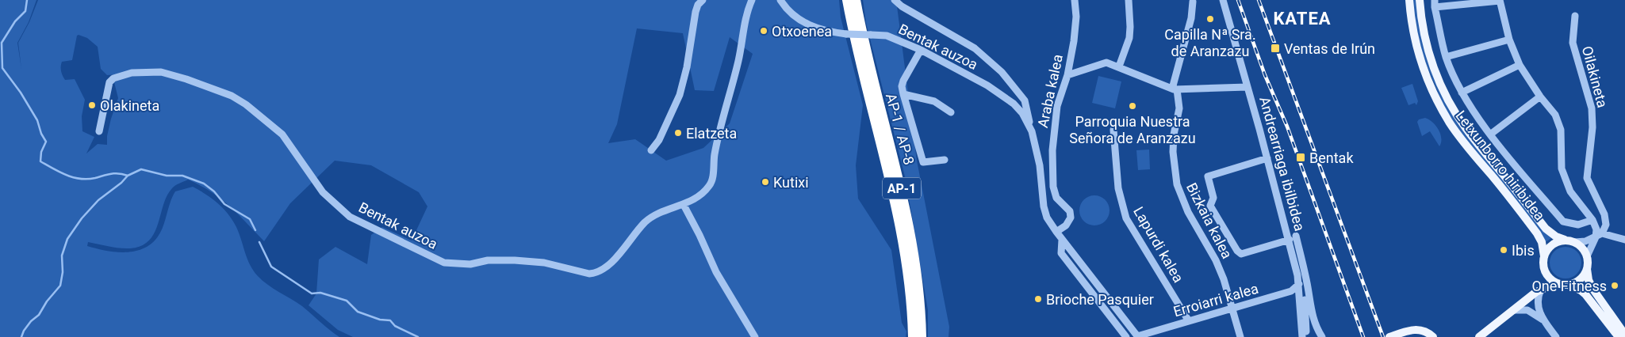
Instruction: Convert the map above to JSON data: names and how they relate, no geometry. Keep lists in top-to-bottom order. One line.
{"streets":{"highway":["AP-1 / AP-8","AP-1"],"main road":["Letxunborro hiribidea"],"street":["Bentak auzoa","Oilakineta","Araba kalea","Andrearriaga ibilbidea","Bizkaia kalea","Lapurdi kalea","Erroiarri kalea"]},"crossings":[["Bentak auzoa","Araba kalea"],["Andrearriaga ibilbidea","Erroiarri kalea"],["Bizkaia kalea","Erroiarri kalea"],["Lapurdi kalea","Erroiarri kalea"]],"districts":["KATEA"],"places":{"other":["Capilla Nª Sra. de Aranzazu","Otxoenea","Olakineta","Parroquia Nuestra Señora de Aranzazu","Elatzeta","Kutixi","Ibis","One Fitness","Brioche Pasquier"],"transit":["Ventas de Irún","Bentak"]}}
